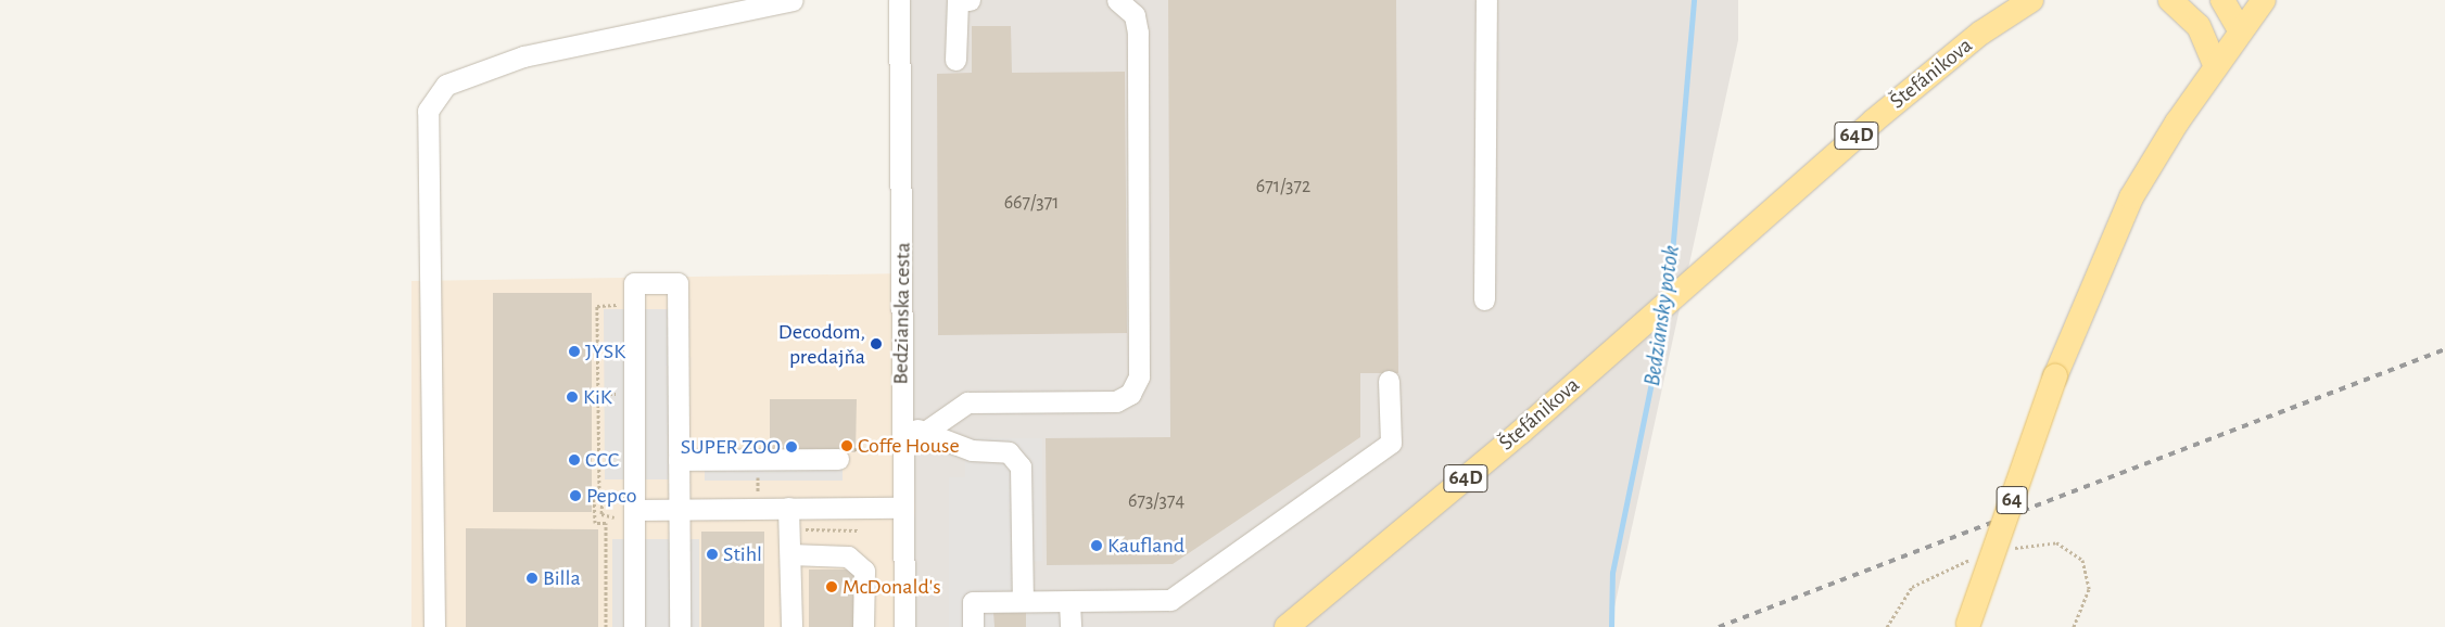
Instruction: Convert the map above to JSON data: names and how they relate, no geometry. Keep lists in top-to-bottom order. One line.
{"streets":{"main road":["Štefánikova","64D","64"],"street":["Bedzianska cesta"]},"water":["Bedziansky potok"],"places":["Decodom, predajňa","JYSK","KiK","Coffe House","SUPER ZOO","CCC","Pepco","Kaufland","Stihl","Billa","McDonald's"],"house_numbers":["671/372","667/371","673/374"]}
